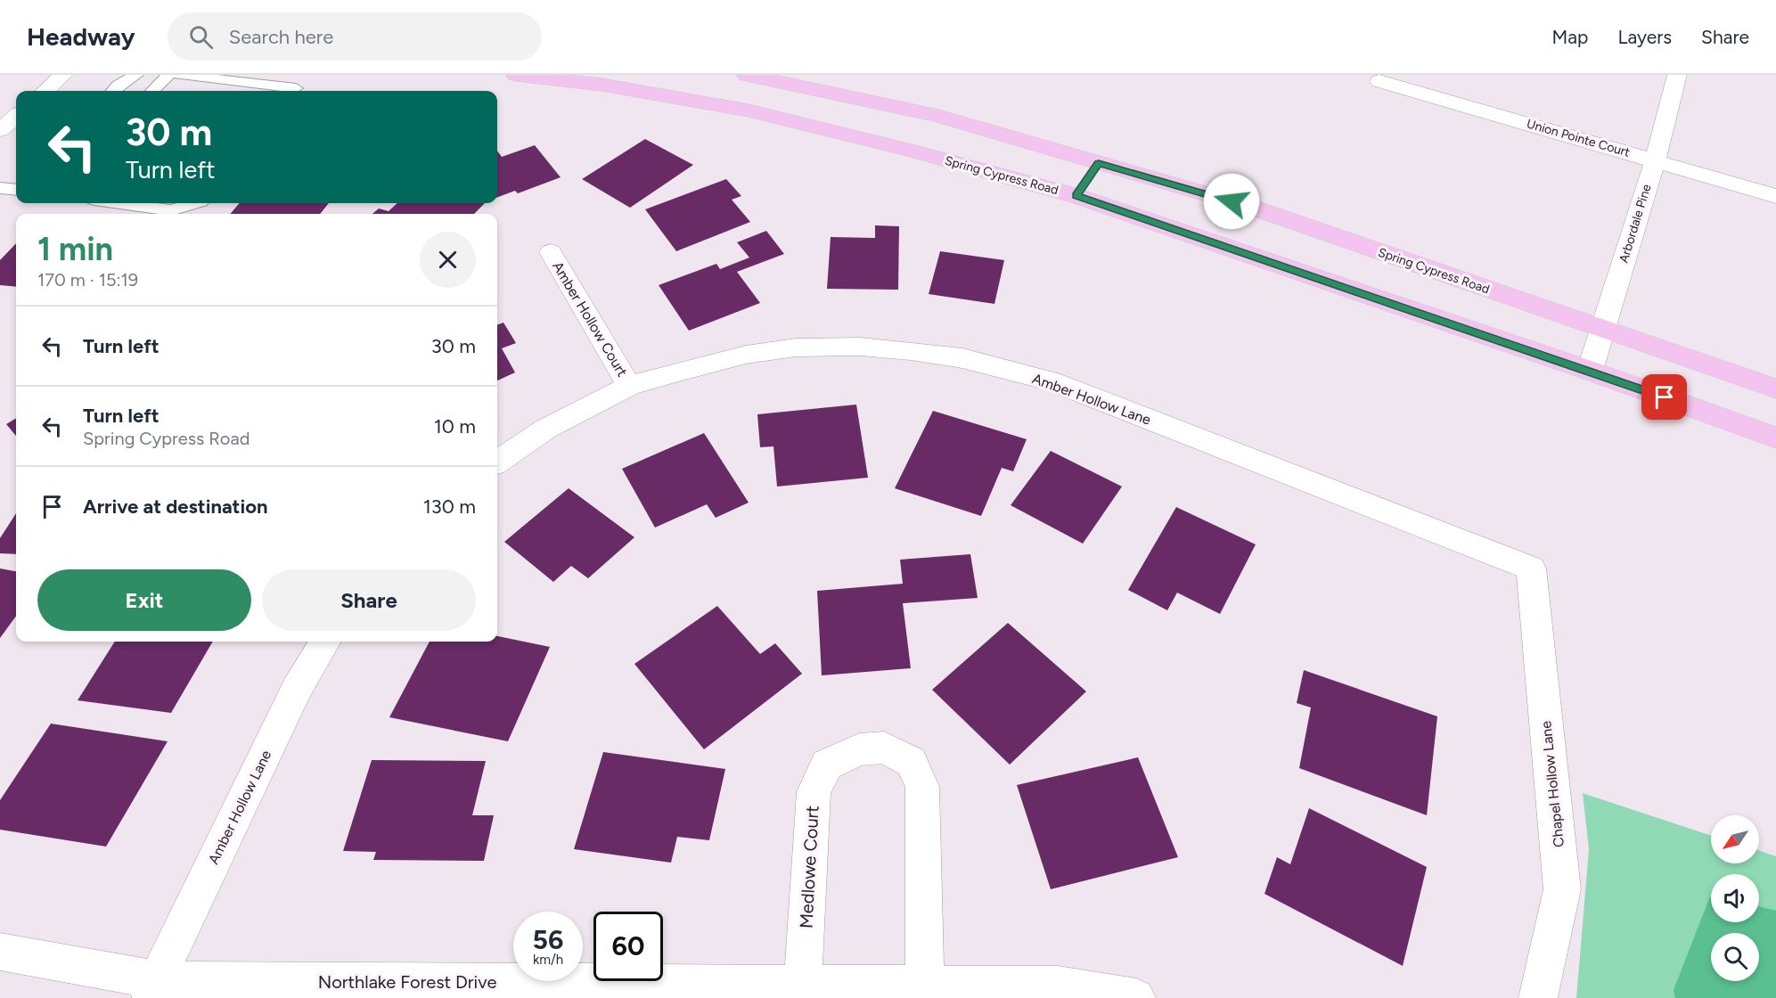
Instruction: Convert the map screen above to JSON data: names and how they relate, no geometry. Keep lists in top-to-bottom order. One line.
{"streets":{"main road":["Spring Cypress Road"],"street":["Union Pointe Court","Arbordale Pine","Amber Hollow Court","Amber Hollow Lane","Chapel Hollow Lane","Medlowe Court","Northlake Forest Drive"]},"crossings":[["Union Pointe Court","Arbordale Pine"],["Spring Cypress Road","Arbordale Pine"],["Amber Hollow Court","Amber Hollow Lane"],["Amber Hollow Lane","Chapel Hollow Lane"],["Amber Hollow Lane","Northlake Forest Drive"],["Medlowe Court","Northlake Forest Drive"]],"north":"bottom left","page":{"header":"Headway","search":"Search here","nav":["Map","Layers","Share"],"turn":["30 m","Turn left"],"heading":["1 min","170 m · 15:19"],"list":[{"name":"Turn left","value":"30 m"},{"name":"Turn left","note":"Spring Cypress Road","value":"10 m"},{"name":"Arrive at destination","value":"130 m"}],"buttons":["Exit","Share"],"speed":"56 km/h","limit":"60"}}
